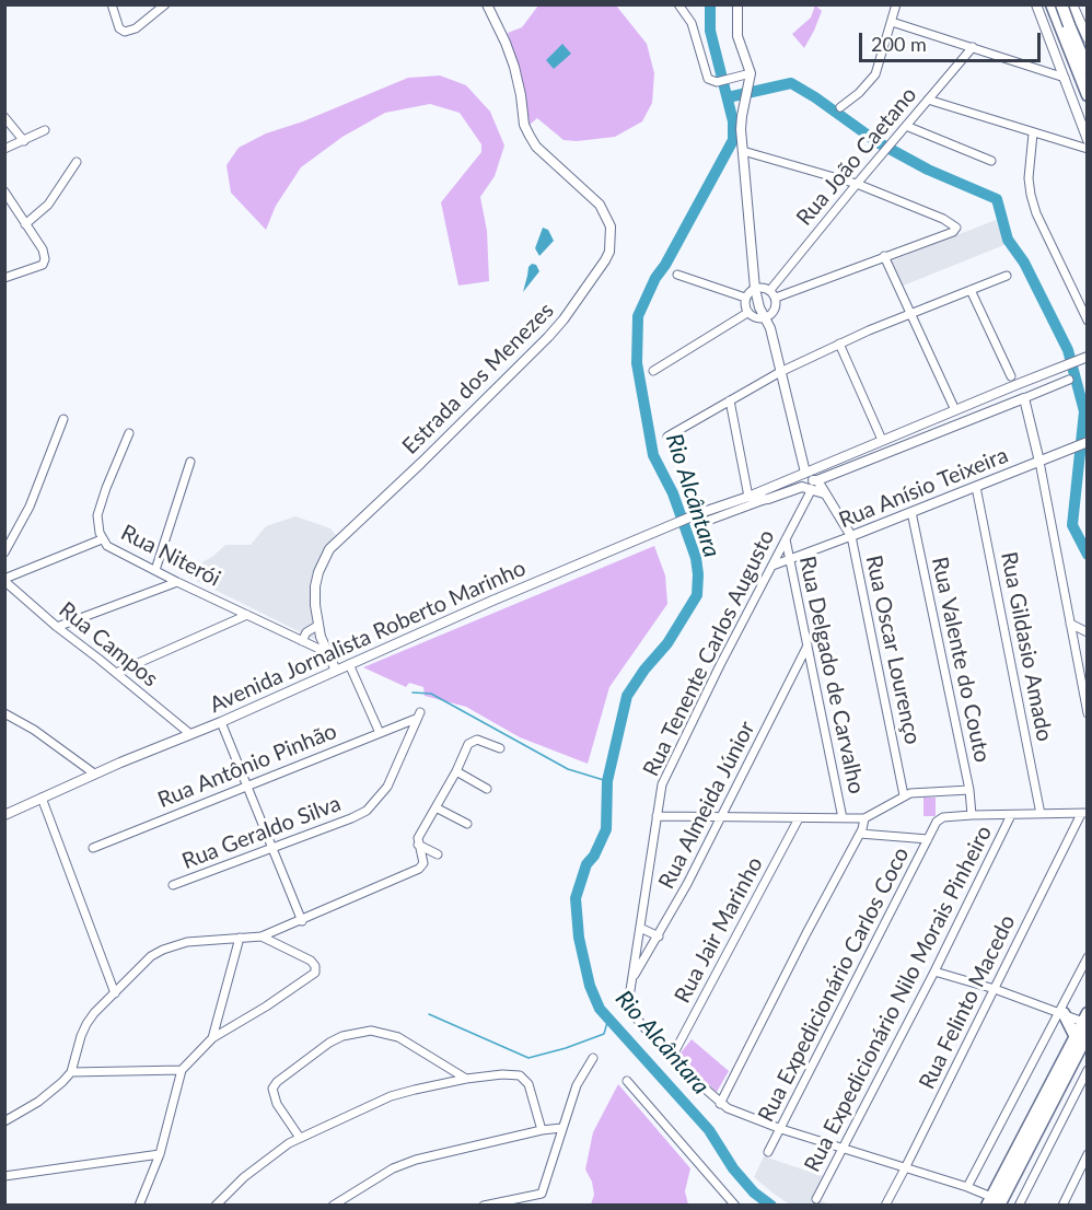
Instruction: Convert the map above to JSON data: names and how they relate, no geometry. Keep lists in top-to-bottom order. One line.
{"streets":{"main road":["Estrada dos Menezes","Rua Anísio Teixeira","Avenida Jornalista Roberto Marinho","Rua Oscar Lourenço"],"street":["Rua João Caetano","Rua Niterói","Rua Campos","Rua Gildasio Amado","Rua Tenente Carlos Augusto","Rua Valente do Couto","Rua Delgado de Carvalho","Rua Antônio Pinhão","Rua Almeida Júnior","Rua Geraldo Silva","Rua Jair Marinho","Rua Expedicionário Carlos Coco","Rua Expedicionário Nilo Morais Pinheiro","Rua Felinto Macedo"]},"crossings":[["Estrada dos Menezes","Rua Niterói"],["Estrada dos Menezes","Avenida Jornalista Roberto Marinho"],["Rua Anísio Teixeira","Rua Gildasio Amado"],["Rua Anísio Teixeira","Rua Oscar Lourenço"],["Rua Anísio Teixeira","Rua Tenente Carlos Augusto"],["Rua Anísio Teixeira","Rua Valente do Couto"],["Rua Anísio Teixeira","Rua Delgado de Carvalho"],["Avenida Jornalista Roberto Marinho","Rua Campos"],["Avenida Jornalista Roberto Marinho","Rua Oscar Lourenço"],["Avenida Jornalista Roberto Marinho","Rua Tenente Carlos Augusto"],["Rua Tenente Carlos Augusto","Rua Delgado de Carvalho"],["Rua Tenente Carlos Augusto","Rua Almeida Júnior"],["Rua Tenente Carlos Augusto","Rua Jair Marinho"],["Rua Tenente Carlos Augusto","Rua Expedicionário Carlos Coco"],["Rua Tenente Carlos Augusto","Rua Expedicionário Nilo Morais Pinheiro"],["Rua Tenente Carlos Augusto","Rua Felinto Macedo"],["Rua Delgado de Carvalho","Rua Almeida Júnior"],["Rua Antônio Pinhão","Rua Geraldo Silva"]],"water":["Rio Alcântara"],"scale_bar":"200 m"}
